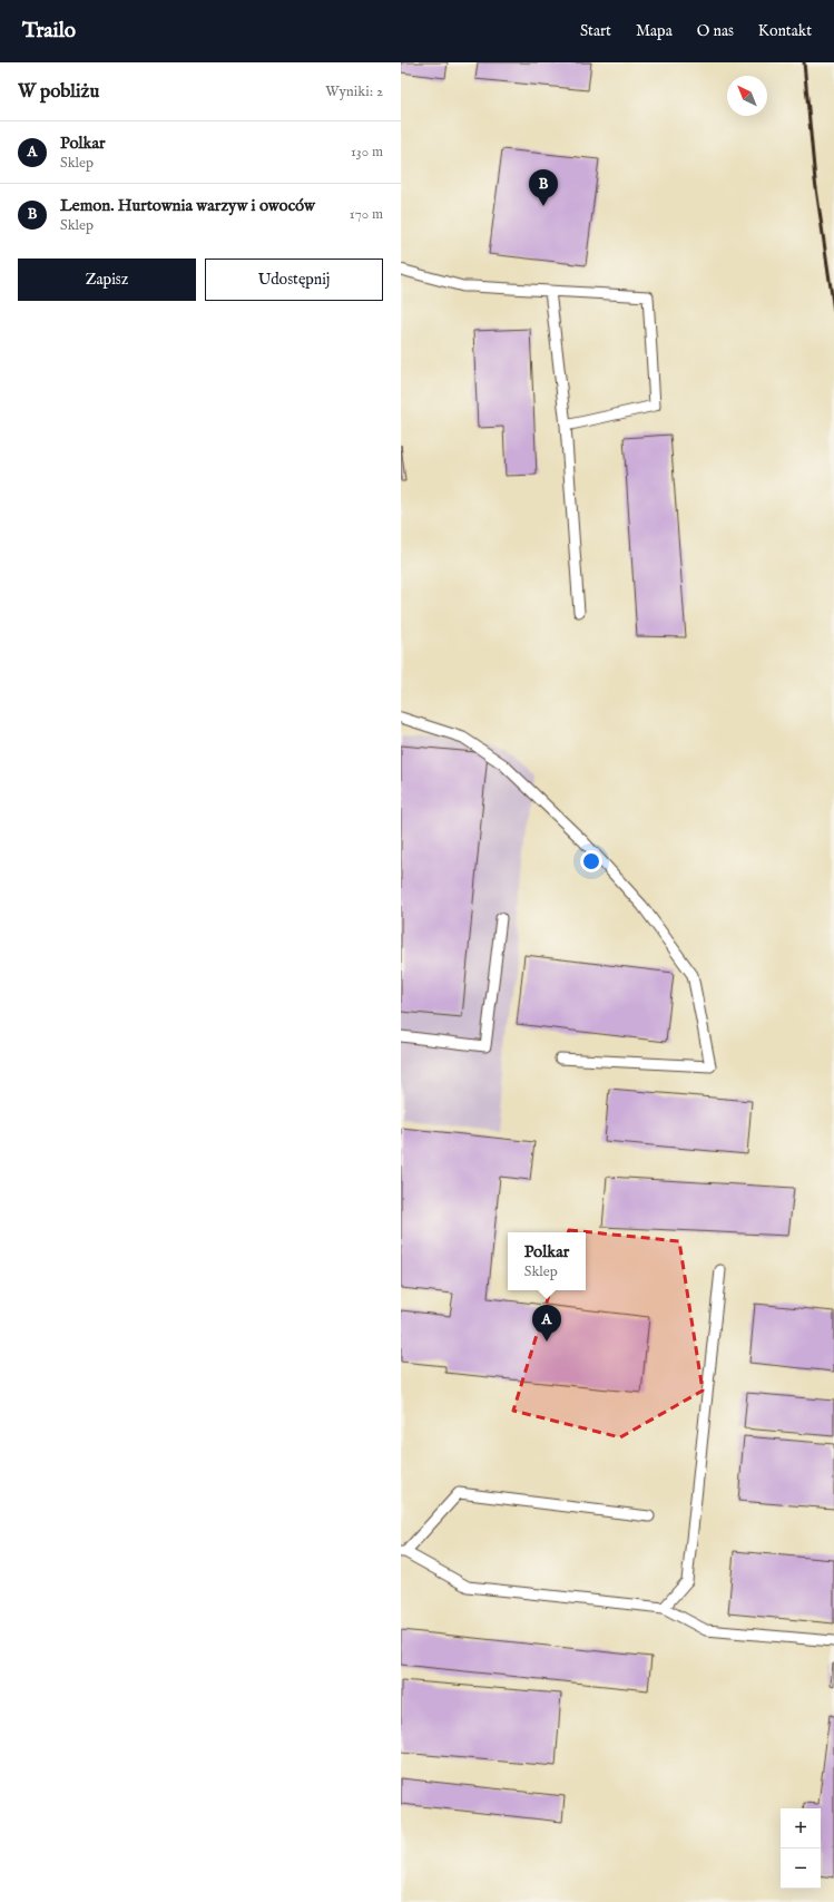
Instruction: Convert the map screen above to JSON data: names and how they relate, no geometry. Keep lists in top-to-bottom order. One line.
{"north":"top left","page":{"header":"Trailo","nav":["Start","Mapa","O nas","Kontakt"],"heading":["W pobliżu","Wyniki: 2"],"list":[{"mark":"A","name":"Polkar","note":"Sklep","value":"130 m"},{"mark":"B","name":"Lemon. Hurtownia warzyw i owoców","note":"Sklep","value":"170 m"}],"pins":["B","A"],"buttons":["Zapisz","Udostępnij"],"popup":["Polkar","Sklep"],"map_buttons":["+","−"]}}
